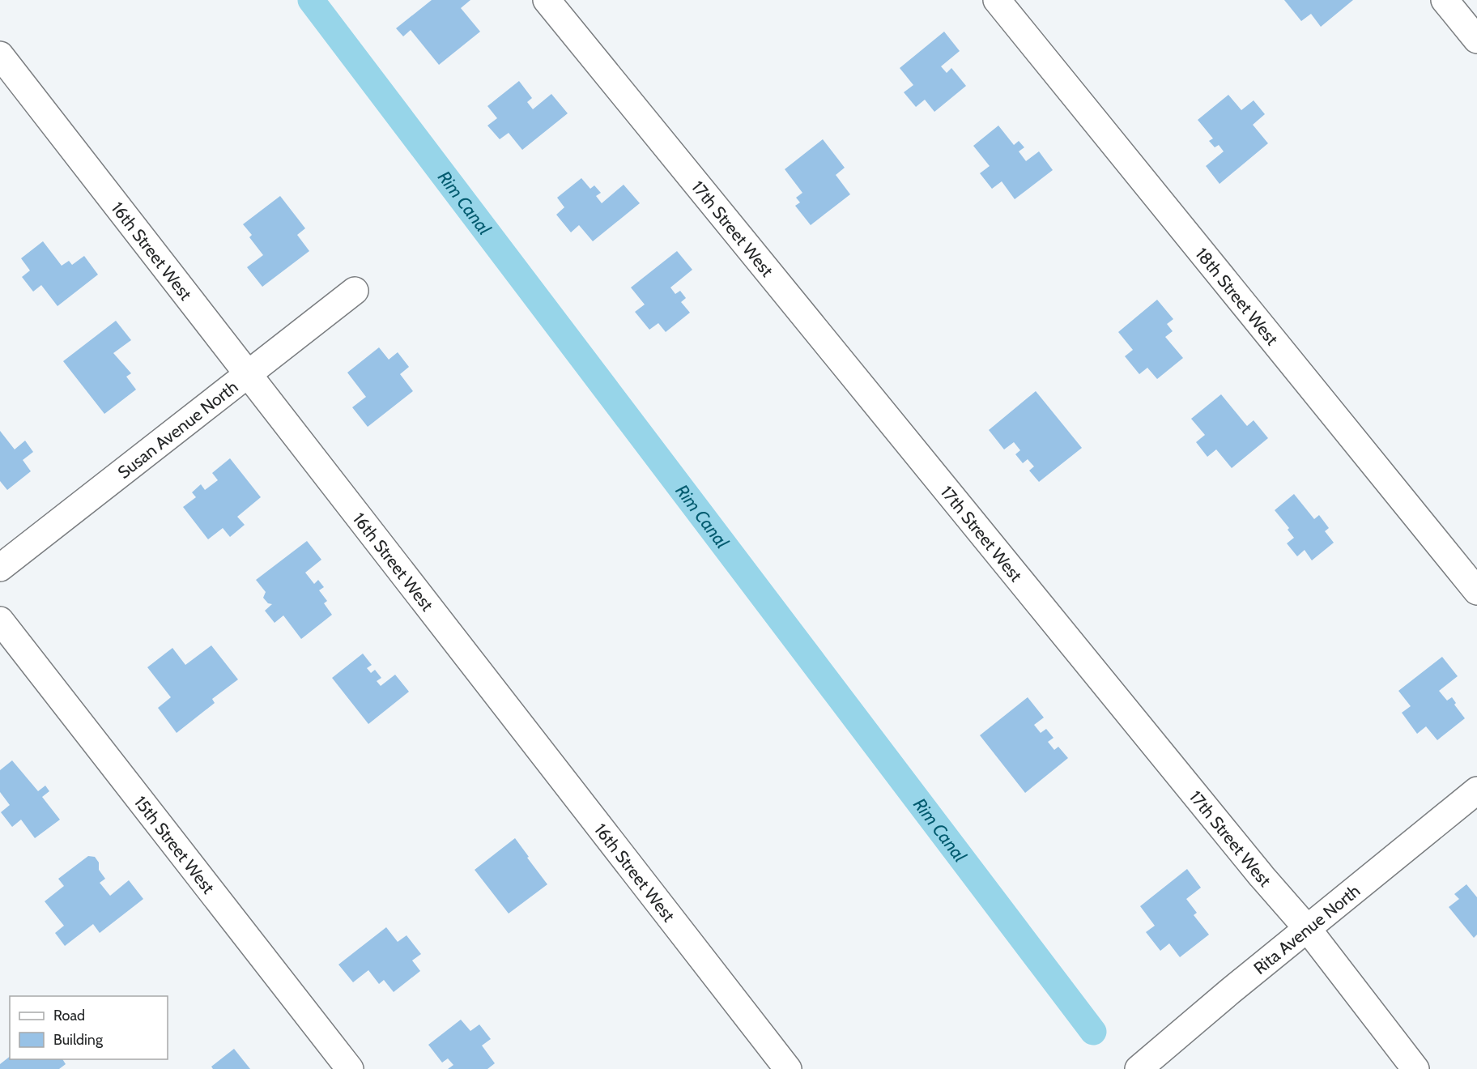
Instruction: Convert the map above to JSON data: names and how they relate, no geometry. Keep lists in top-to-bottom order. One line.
{"streets":{"street":["17th Street West","16th Street West","18th Street West","Susan Avenue North","15th Street West","Rita Avenue North"]},"crossings":[["17th Street West","Rita Avenue North"],["16th Street West","Susan Avenue North"]],"water":["Rim Canal"],"legend":["Road","Building"]}
